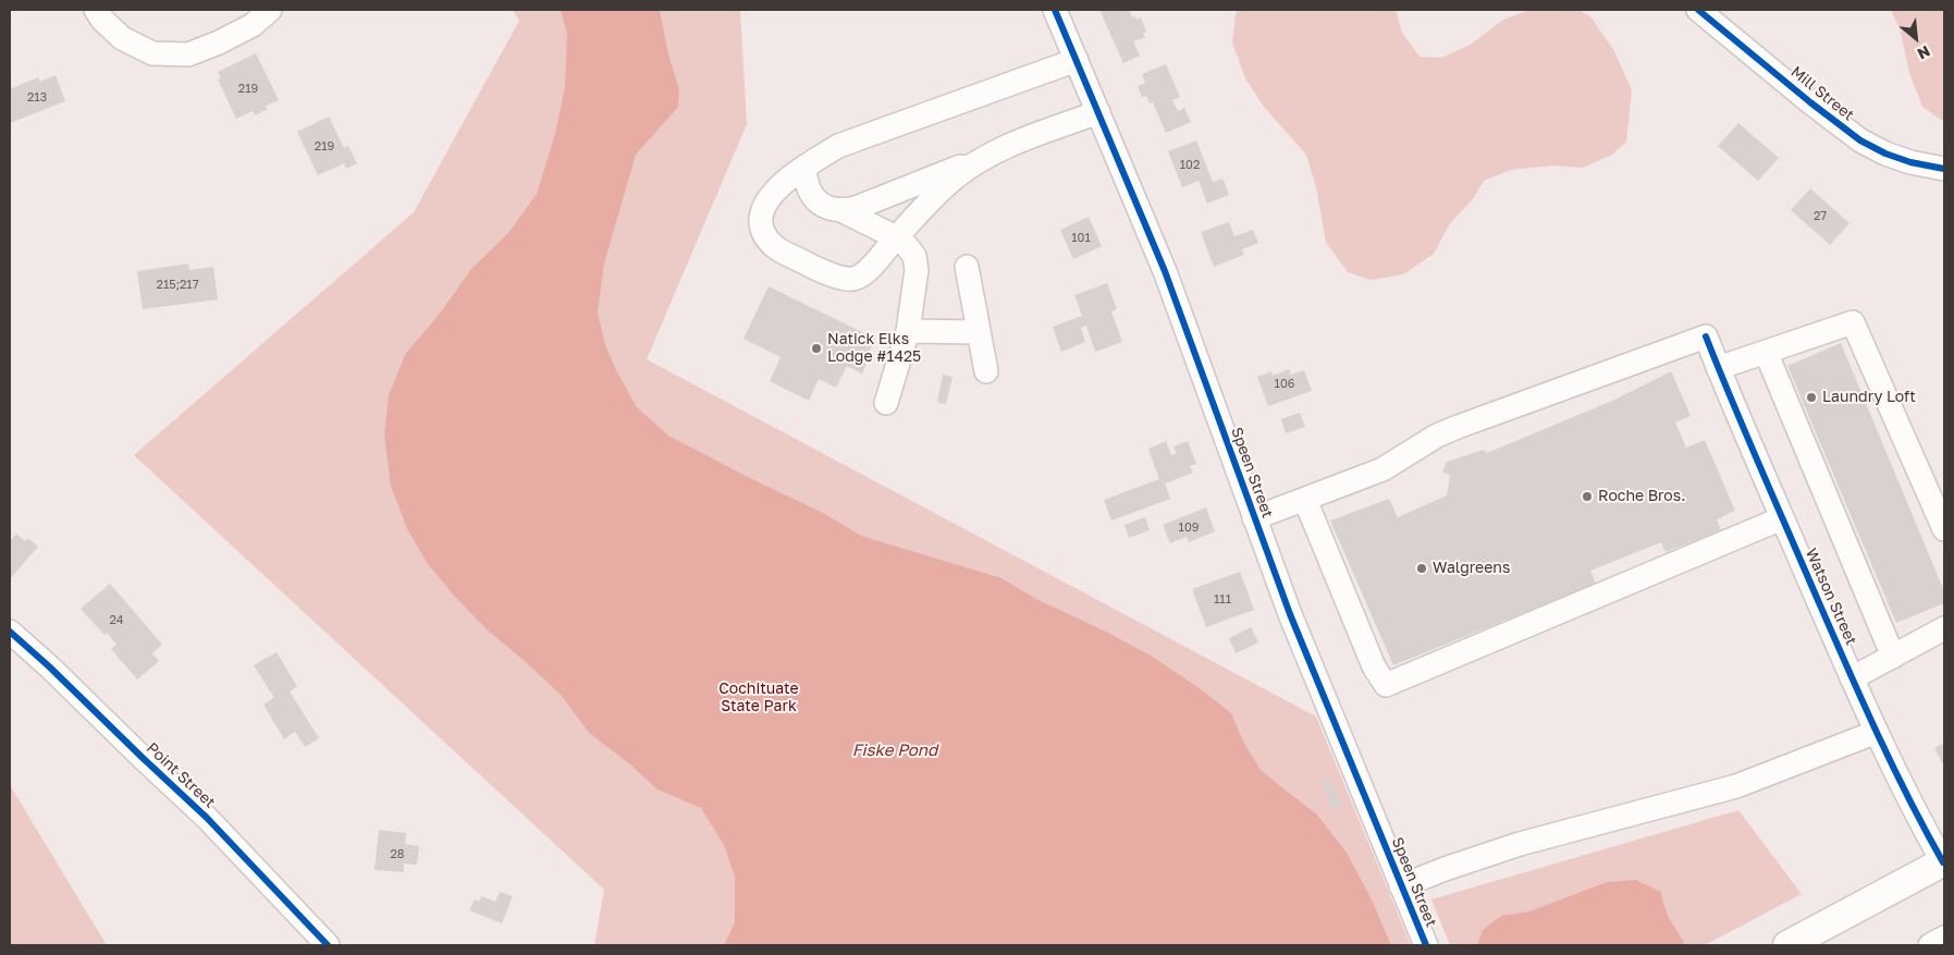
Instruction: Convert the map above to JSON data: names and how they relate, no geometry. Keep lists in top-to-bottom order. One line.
{"streets":{"street":["Mill Street","Speen Street","Watson Street","Point Street"]},"water":["Fiske Pond"],"parks":["Cochituate State Park"],"places":["Natick Elks Lodge #1425","Laundry Loft","Roche Bros.","Walgreens"],"house_numbers":["219","213","219","102","27","101","215;217","106","109","111","24","28"],"north":"bottom right"}
